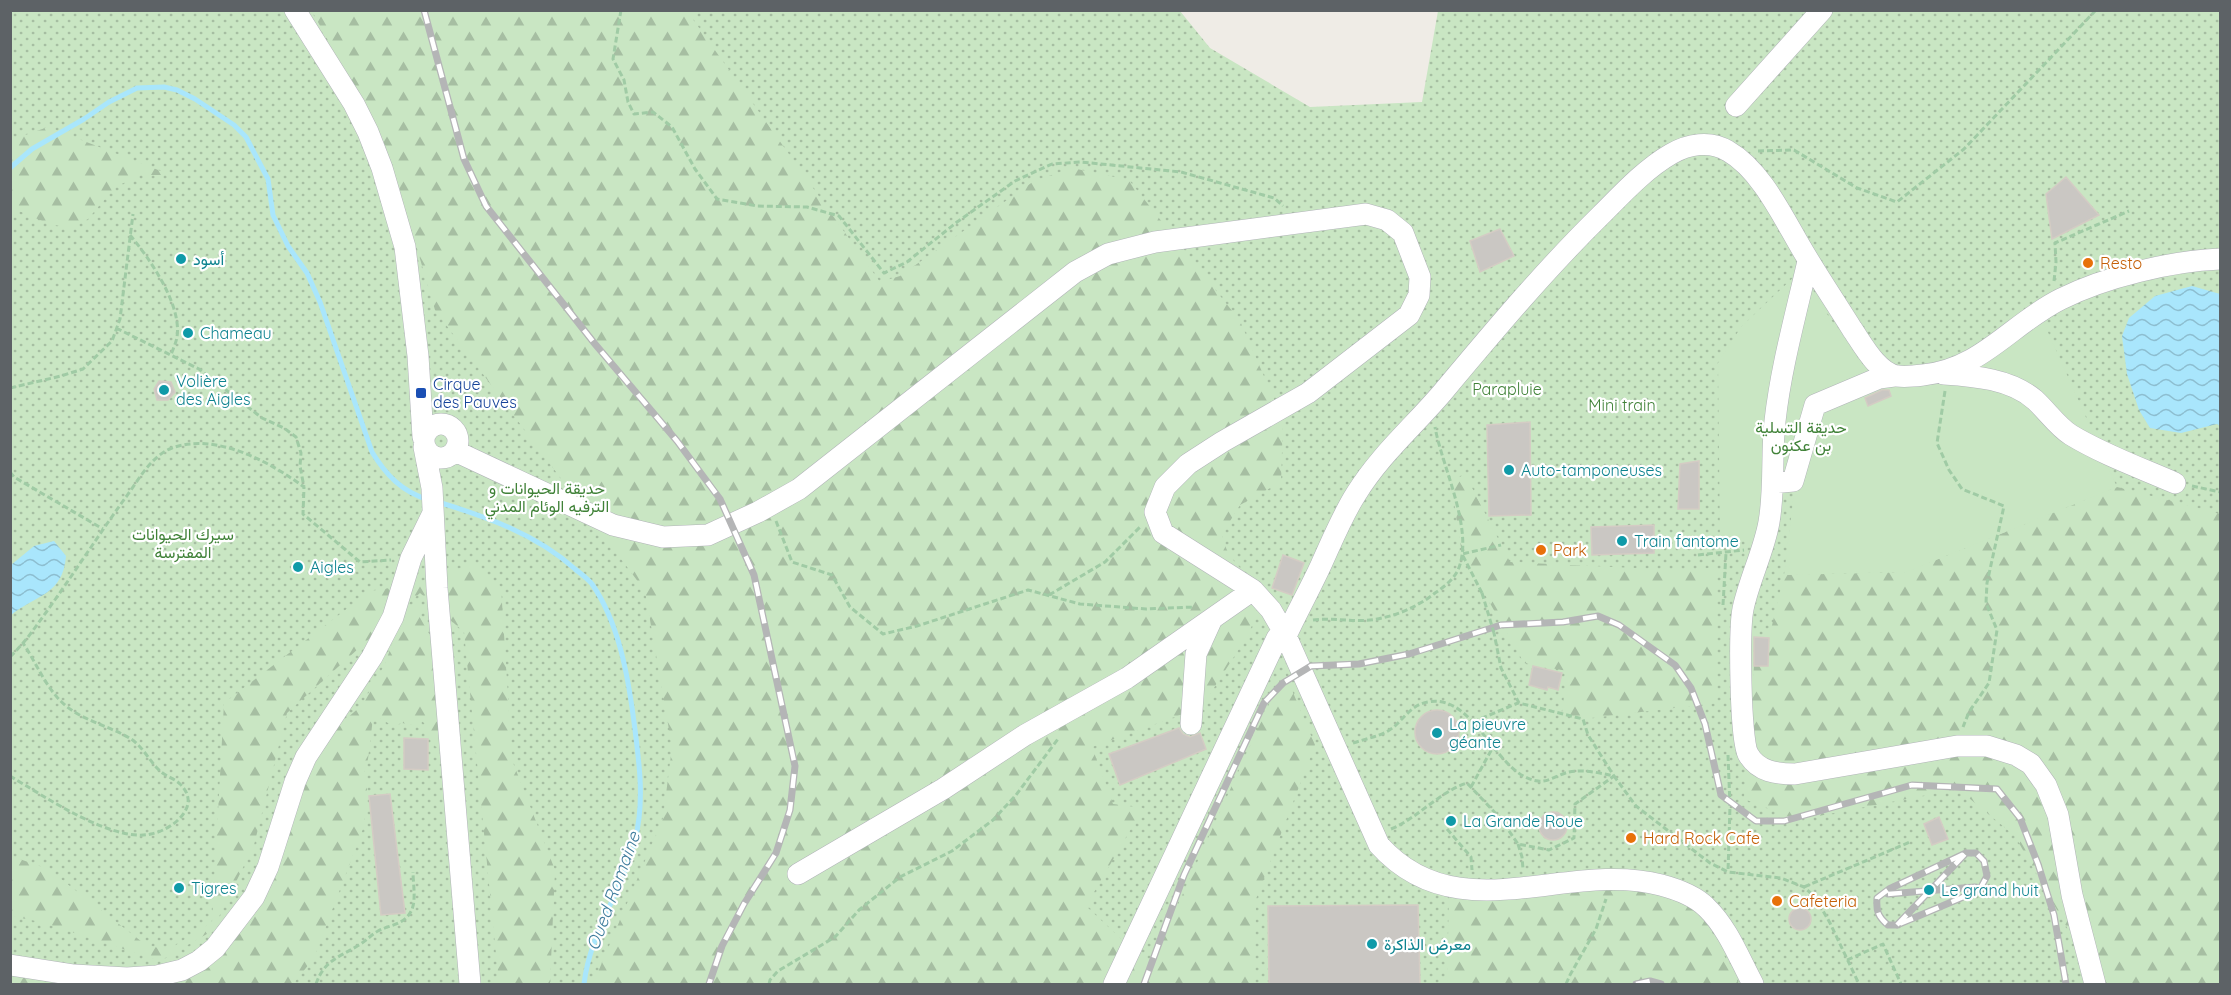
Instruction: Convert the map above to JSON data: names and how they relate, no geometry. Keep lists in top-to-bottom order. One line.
{"water":["Oued Romaine"],"parks":["Parapluie","Mini train","حديقة التسلية بن عكنون","حديقة الحيوانات و الترفيه الوئام المدني","سيرك الحيوانات المفترسة"],"places":{"other":["أسود","Resto","Chameau","Volière des Aigles","Auto-tamponeuses","Train fantome","Park","Aigles","La pieuvre géante","La Grande Roue","Hard Rock Cafe","Tigres","Le grand huit","Cafeteria","معرض الذاكرة"],"transit":["Cirque des Pauves"]}}
